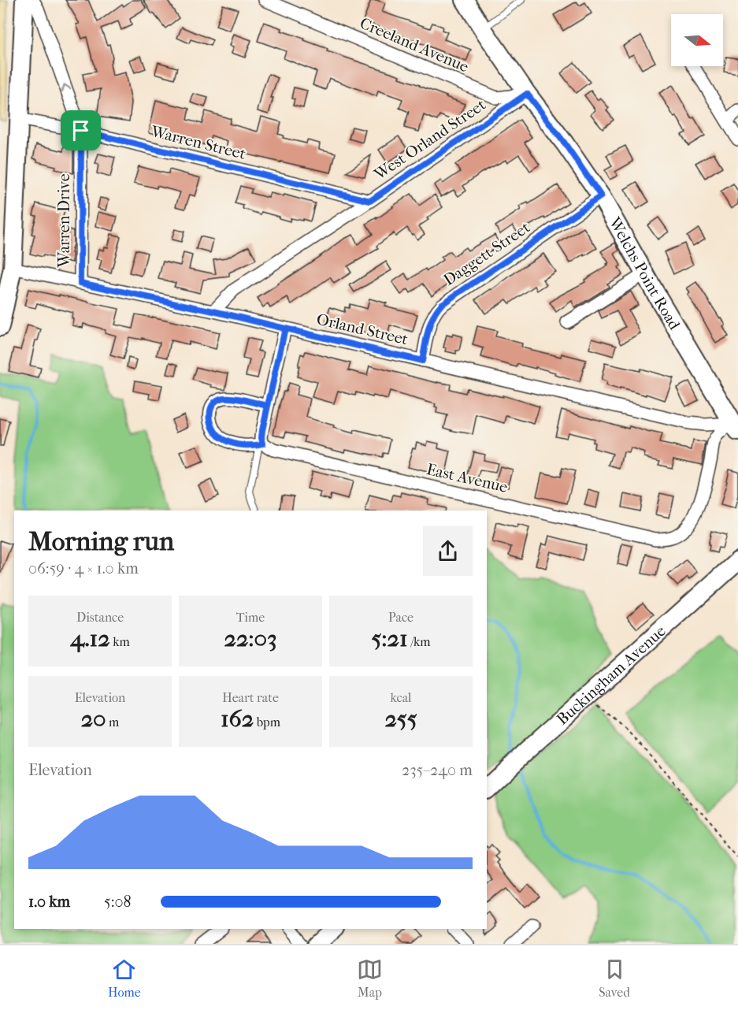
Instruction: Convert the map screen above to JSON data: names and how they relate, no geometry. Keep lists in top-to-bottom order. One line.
{"streets":{"main road":["Welchs Point Road","Buckingham Avenue"],"street":["Creeland Avenue","West Orland Street","Warren Street","Warren Drive","Daggett Street","Orland Street","East Avenue"]},"crossings":[["Creeland Avenue","West Orland Street"],["Creeland Avenue","Welchs Point Road"],["West Orland Street","Warren Street"],["West Orland Street","Welchs Point Road"],["West Orland Street","Orland Street"],["Warren Street","Warren Drive"],["Warren Drive","Orland Street"],["Daggett Street","Welchs Point Road"],["Daggett Street","Orland Street"],["Welchs Point Road","Orland Street"],["Welchs Point Road","East Avenue"],["Orland Street","East Avenue"]],"one_way":["Warren Drive"],"north":"right","page":{"heading":["Morning run","06:59 · 4 × 1.0 km"],"stats":[["Distance","4.12 km"],["Time","22:03"],["Pace","5:21 /km"],["Elevation","20 m"],["Heart rate","162 bpm"],["kcal","255"]],"chart":["Elevation","235–240 m"],"list":[{"name":"1.0 km","note":"5:08"}],"tabs":["Home","Map","Saved"]}}
